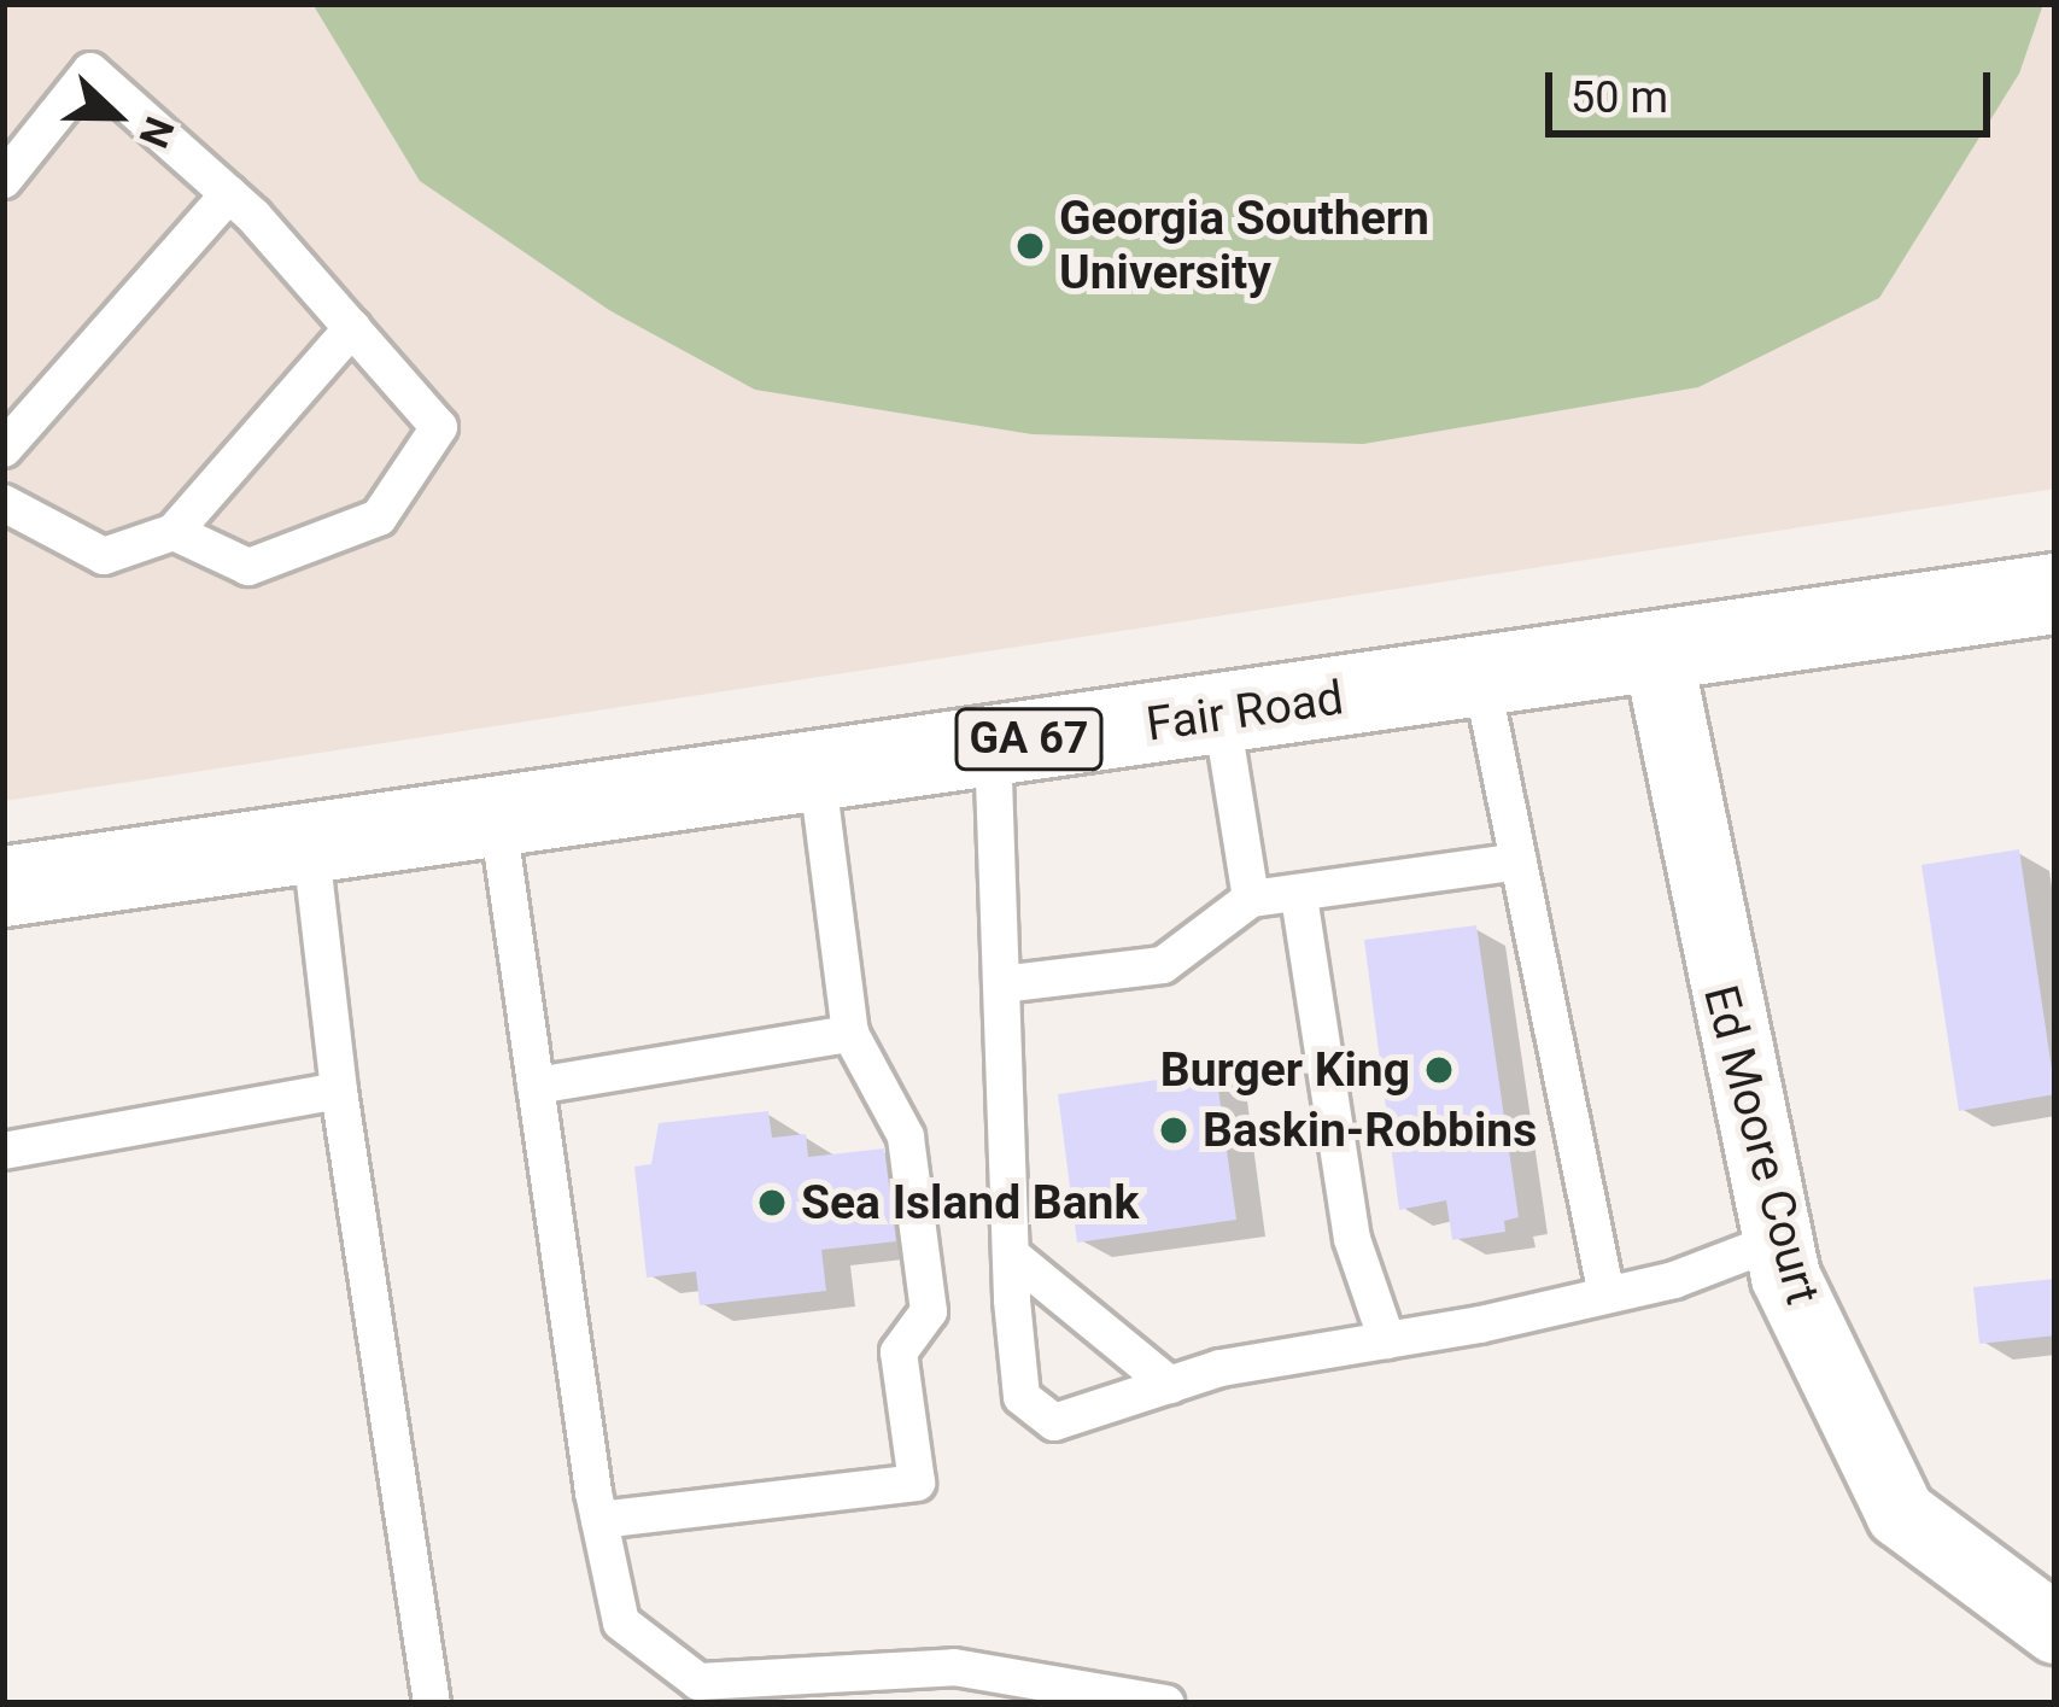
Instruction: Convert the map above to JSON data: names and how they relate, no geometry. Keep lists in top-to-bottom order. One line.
{"streets":{"main road":["Fair Road","GA 67"],"street":["Ed Moore Court"]},"crossings":[["Fair Road","Ed Moore Court"]],"places":["Georgia Southern University","Burger King","Baskin-Robbins","Sea Island Bank"],"scale_bar":"50 m","north":"right"}
